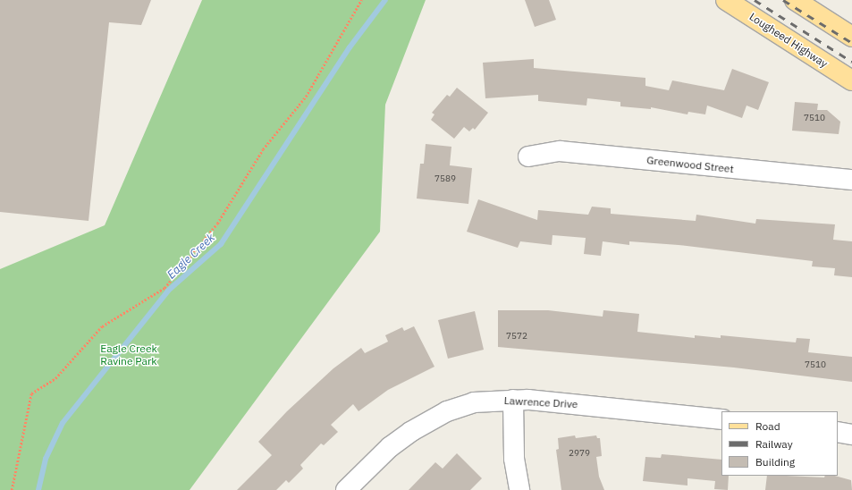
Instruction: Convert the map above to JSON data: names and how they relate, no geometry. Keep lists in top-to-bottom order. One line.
{"streets":{"main road":["Lougheed Highway"],"street":["Greenwood Street","Lawrence Drive"]},"water":["Eagle Creek"],"parks":["Eagle Creek Ravine Park"],"house_numbers":["7510","7589","7572","7510","2979"],"legend":["Road","Railway","Building"]}
